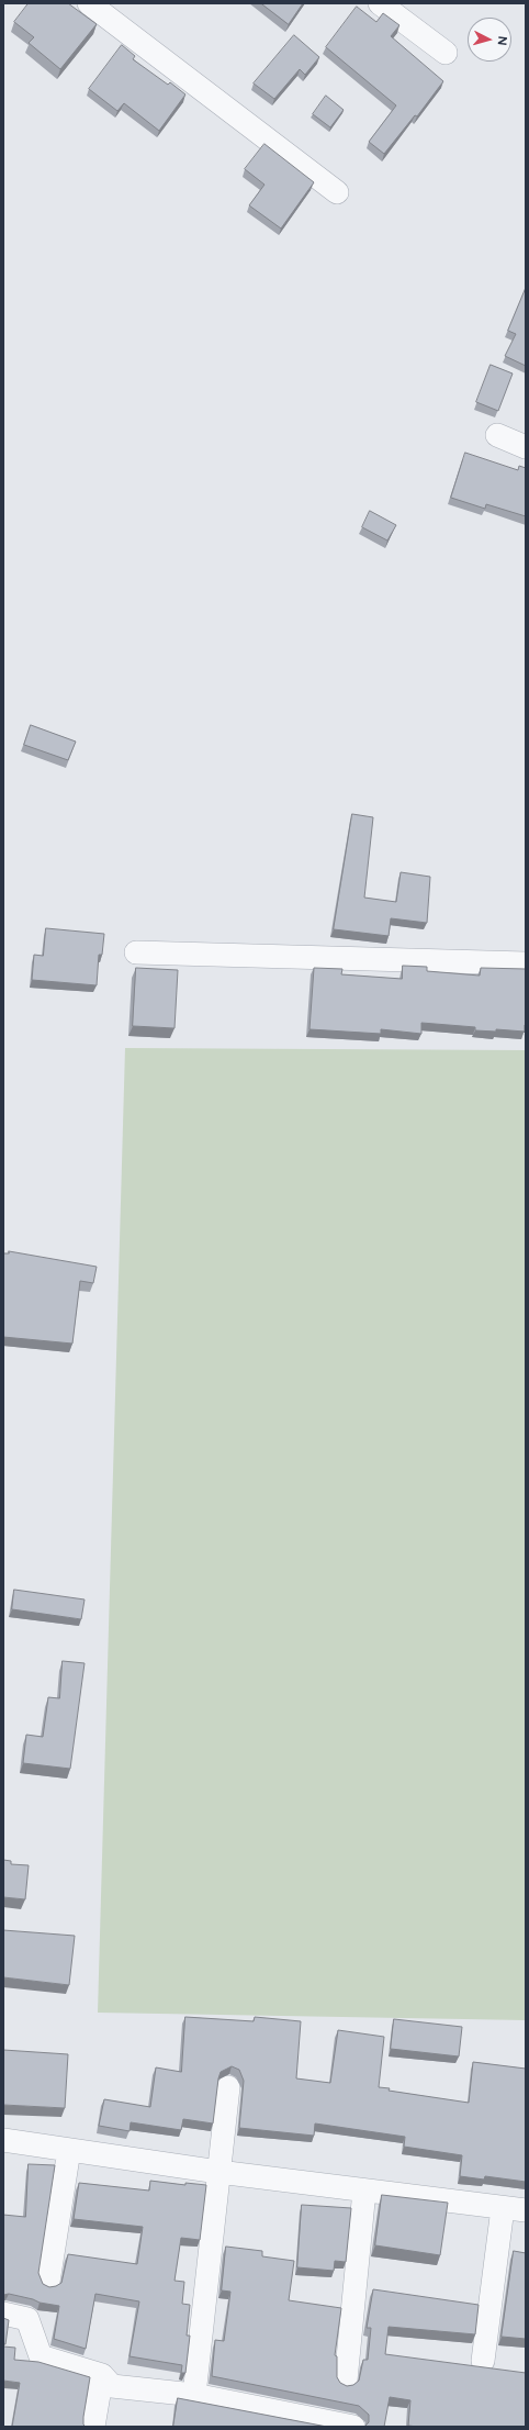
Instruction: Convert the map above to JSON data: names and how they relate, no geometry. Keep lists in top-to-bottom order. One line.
{"north":"right"}
